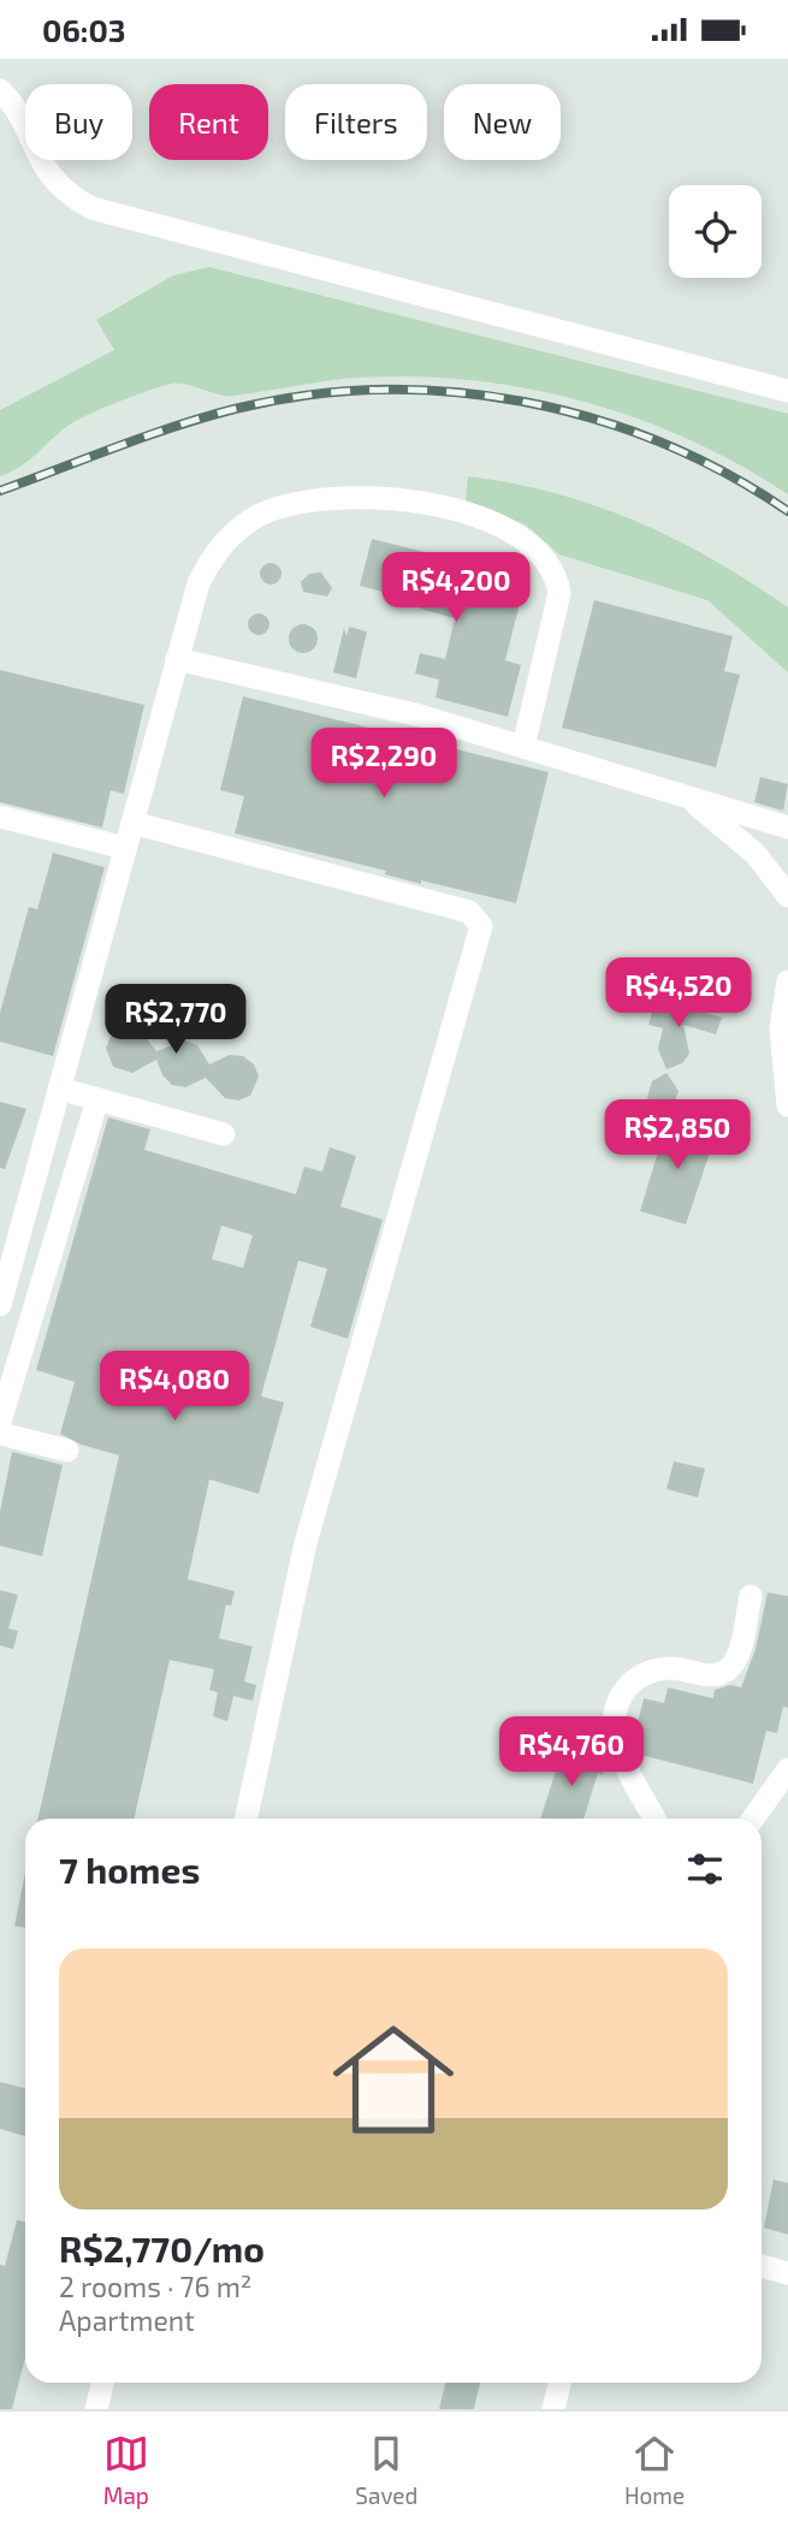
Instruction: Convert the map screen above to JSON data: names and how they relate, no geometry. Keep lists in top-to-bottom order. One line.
{"page":{"status":"06:03","chip":["Buy","Rent","Filters","New"],"price":["R$4,200","R$2,290","R$4,520","R$2,770","R$2,850","R$4,080","R$4,760"],"heading":"7 homes","list":[{"name":"R$2,770/mo","note":"2 rooms · 76 m² · Apartment"}],"tabs":["Map","Saved","Home"]}}
